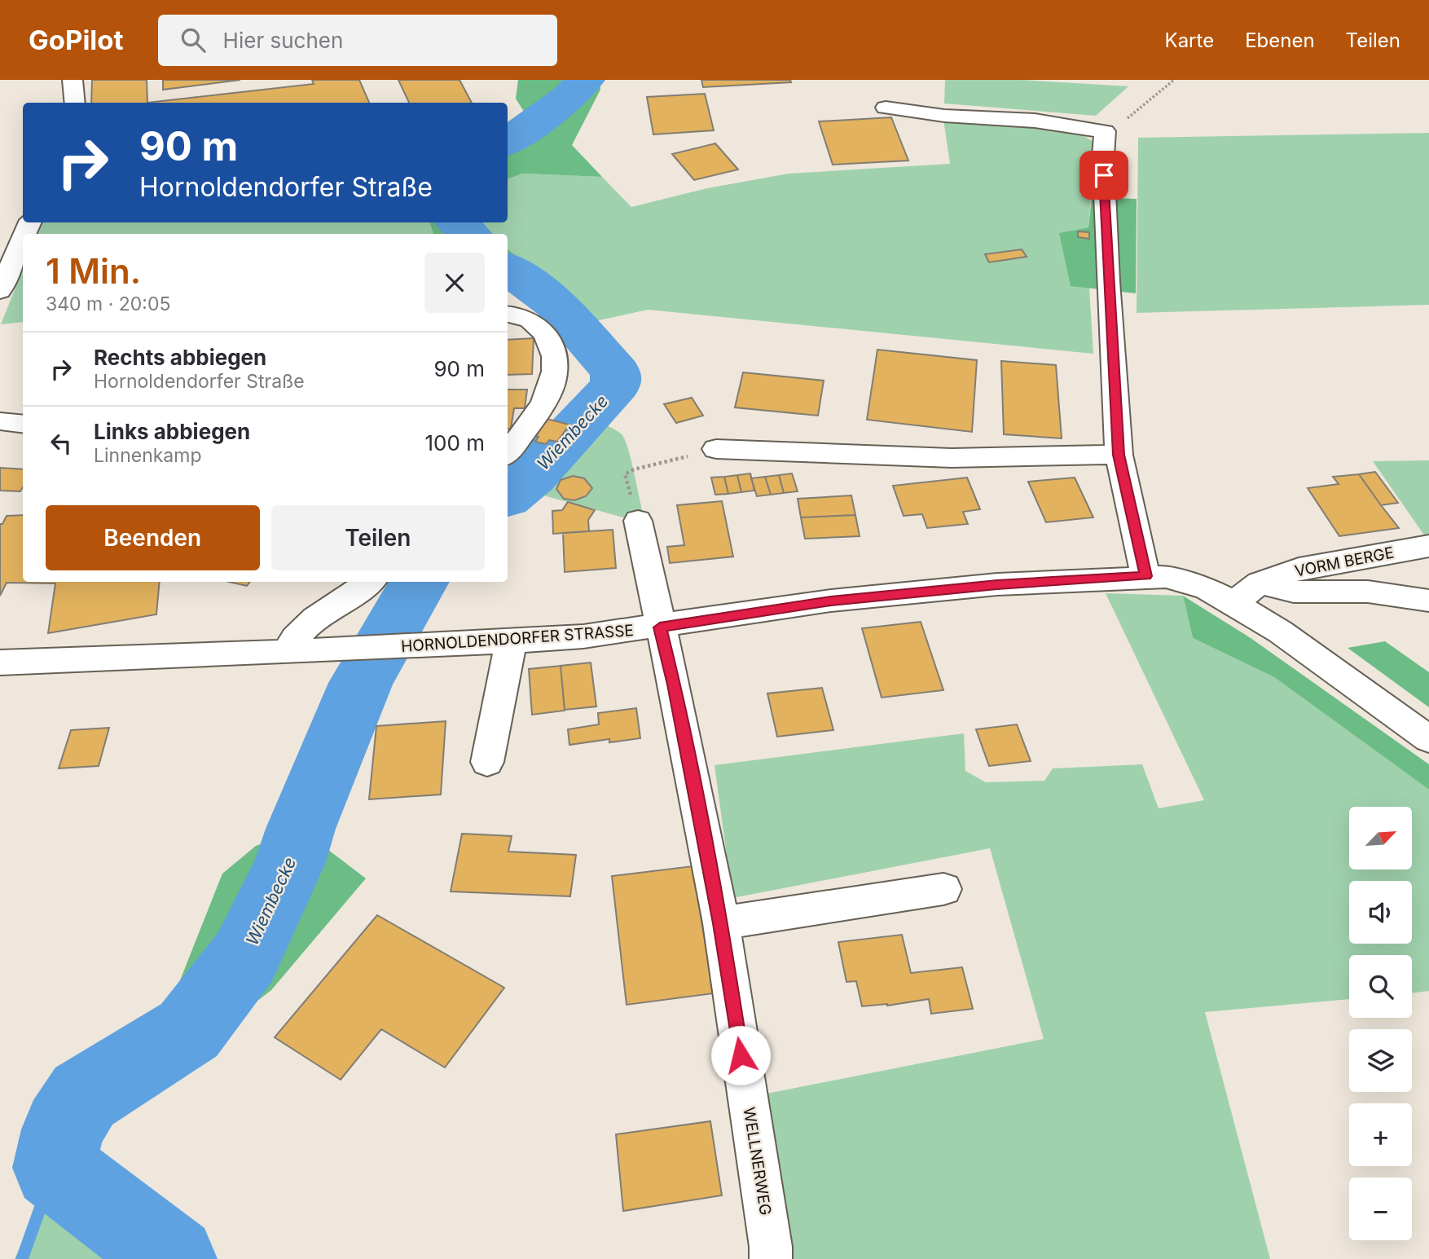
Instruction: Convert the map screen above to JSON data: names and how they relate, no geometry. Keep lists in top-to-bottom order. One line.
{"streets":{"street":["VORM BERGE","HORNOLDENDORFER STRASSE","WELLNERWEG"]},"crossings":[["VORM BERGE","HORNOLDENDORFER STRASSE"],["HORNOLDENDORFER STRASSE","WELLNERWEG"]],"water":["Wiembecke"],"north":"top right","page":{"header":"GoPilot","search":"Hier suchen","nav":["Karte","Ebenen","Teilen"],"turn":["90 m","Hornoldendorfer Straße"],"heading":["1 Min.","340 m · 20:05"],"list":[{"name":"Rechts abbiegen","note":"Hornoldendorfer Straße","value":"90 m"},{"name":"Links abbiegen","note":"Linnenkamp","value":"100 m"}],"buttons":["Beenden","Teilen"],"map_buttons":["+","−"]}}
